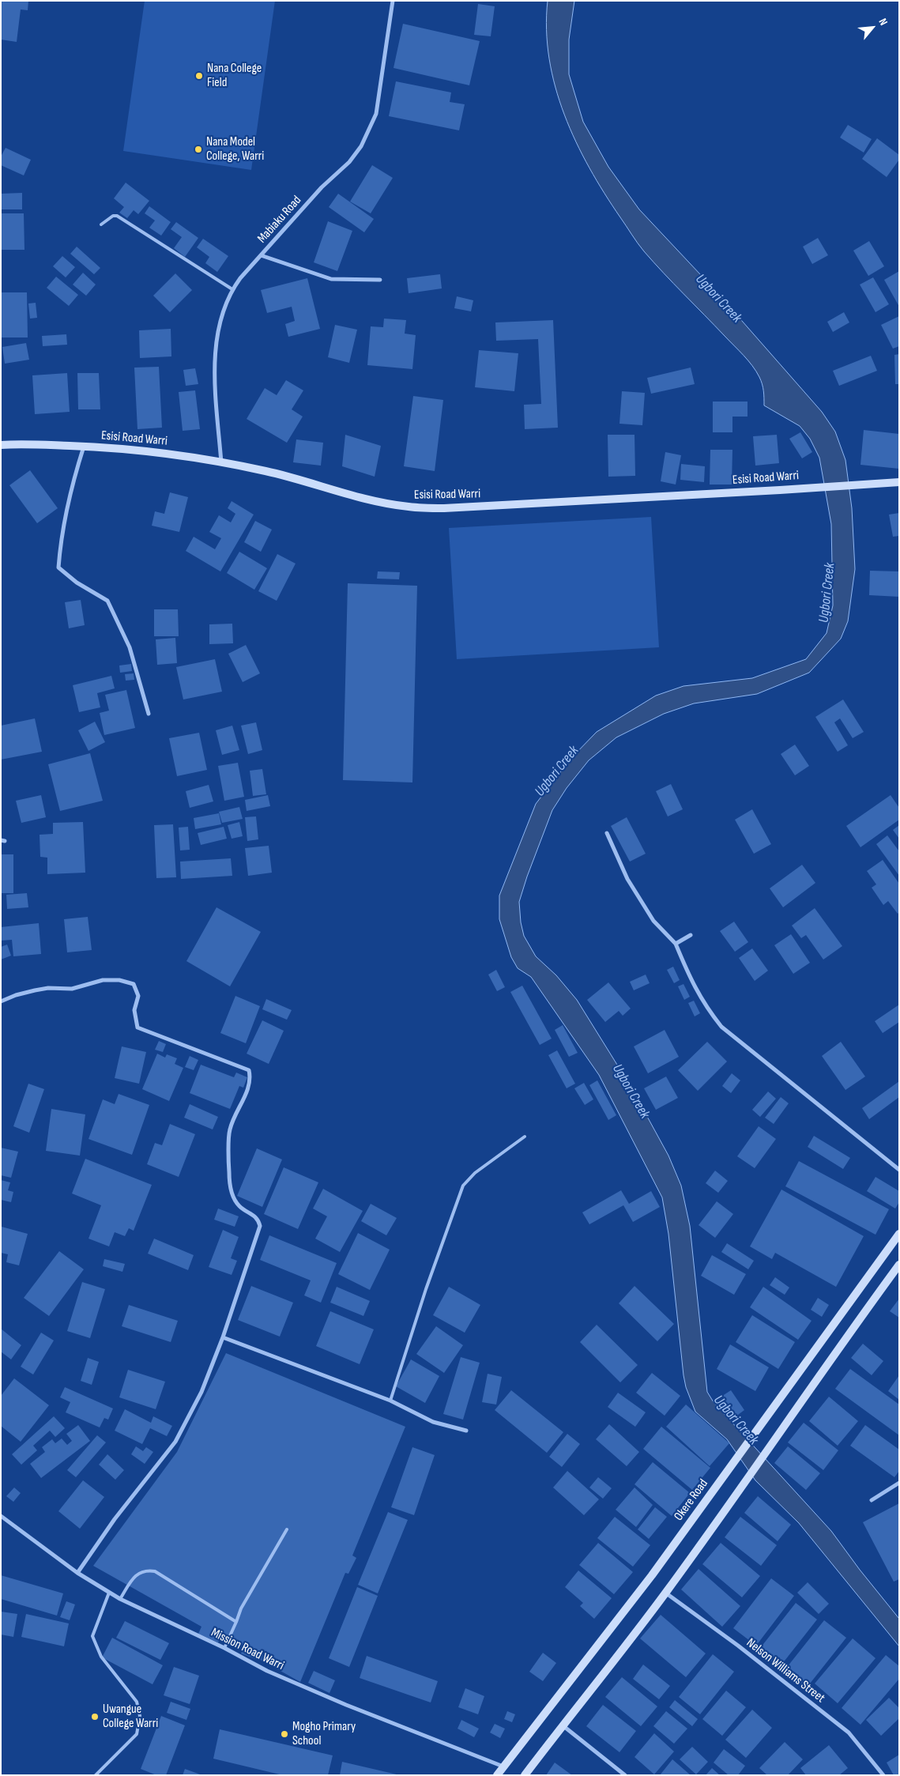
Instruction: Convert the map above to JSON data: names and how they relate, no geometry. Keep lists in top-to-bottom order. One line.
{"streets":{"main road":["Esisi Road Warri","Okere Road"],"street":["Mabiaku Road","Mission Road Warri","Nelson Williams Street"]},"crossings":[["Mabiaku Road","Esisi Road Warri"],["Okere Road","Mission Road Warri"]],"water":["Ugbori Creek"],"places":["Nana College Field","Nana Model College, Warri","Uwangue College Warri","Mogho Primary School"],"north":"top right"}
